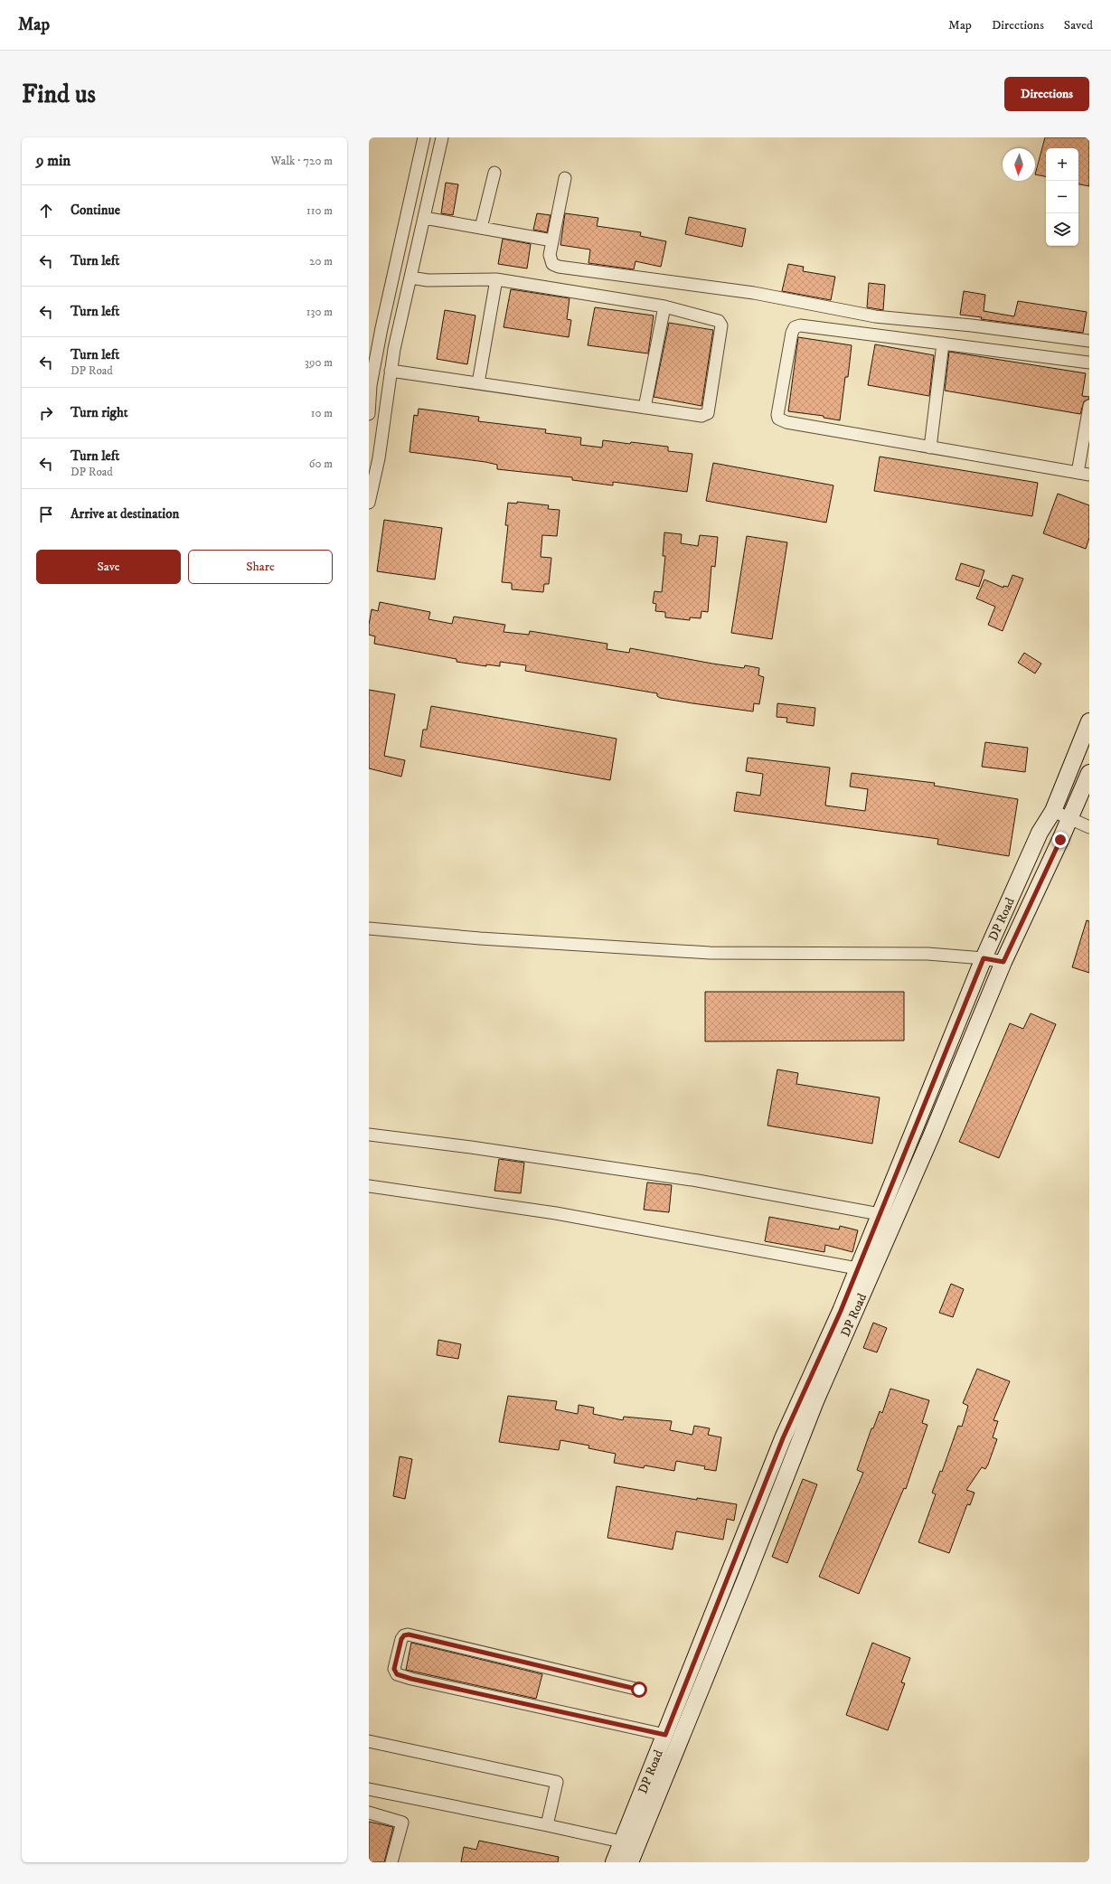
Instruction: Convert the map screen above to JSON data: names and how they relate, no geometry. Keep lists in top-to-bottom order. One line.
{"streets":{"street":["DP Road"]},"north":"bottom","page":{"header":"Map","nav":["Map","Directions","Saved"],"buttons":["Directions",["Save","Share"]],"title":"Find us","heading":["9 min","Walk · 720 m"],"map_buttons":["+","−"],"list":[["Continue","110 m"],["Turn left","20 m"],["Turn left","130 m"],["Turn left","DP Road","390 m"],["Turn right","10 m"],["Turn left","DP Road","60 m"],"Arrive at destination"]}}
